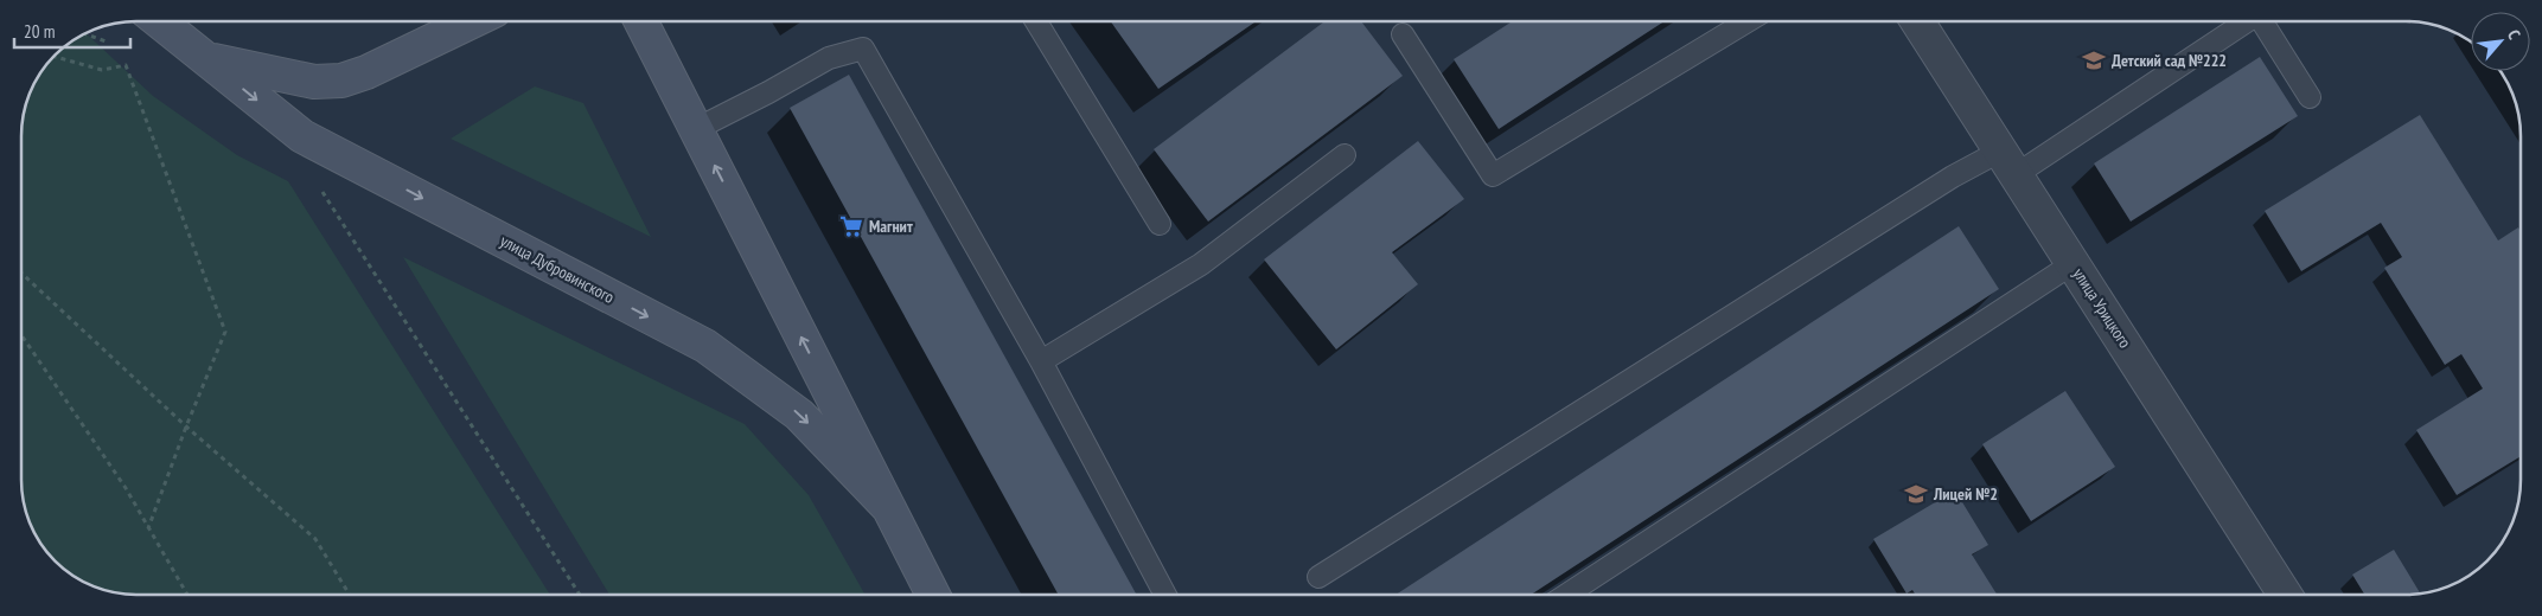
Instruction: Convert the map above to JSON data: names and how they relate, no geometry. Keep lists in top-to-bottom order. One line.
{"streets":{"main road":["улица Дубровинского"],"street":["улица Урицкого"]},"places":{"school or university":["Детский сад №222","Лицей №2"],"supermarket":["Магнит"]},"scale_bar":"20 m","north":"top right"}
